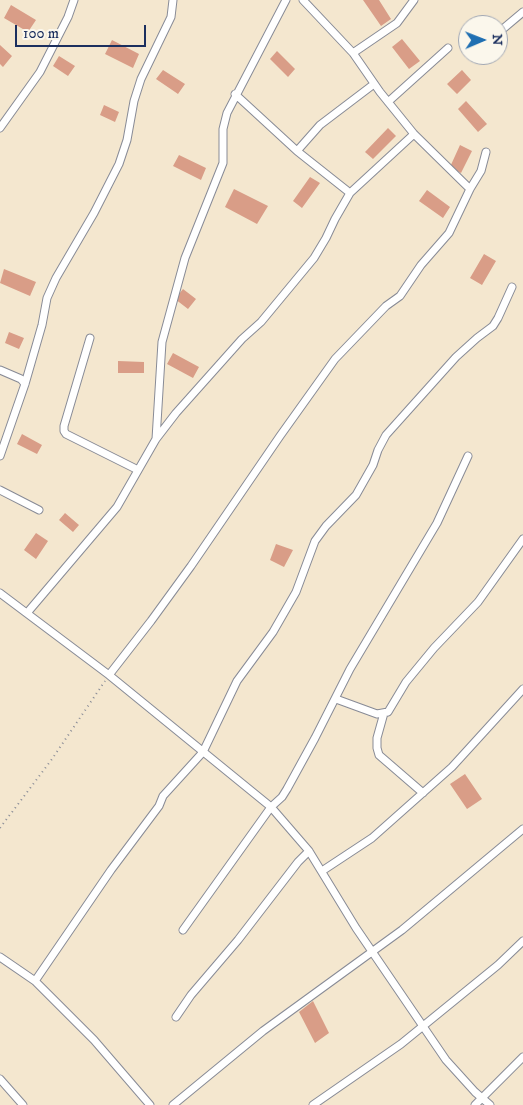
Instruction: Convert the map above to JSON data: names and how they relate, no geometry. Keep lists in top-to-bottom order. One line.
{"scale_bar":"100 m","north":"right"}
